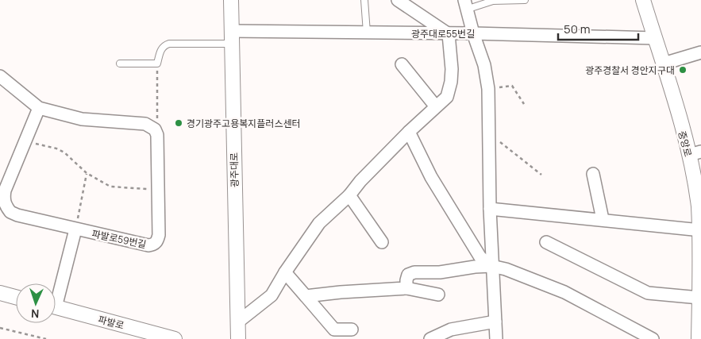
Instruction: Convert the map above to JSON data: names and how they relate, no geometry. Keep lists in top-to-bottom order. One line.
{"streets":{"street":["광주대로55번길","중앙로","광주대로","파발로59번길","파발로"]},"crossings":[["광주대로55번길","중앙로"],["광주대로55번길","광주대로"]],"places":["광주경찰서 경안지구대","경기광주고용복지플러스센터"],"scale_bar":"50 m","north":"bottom"}
